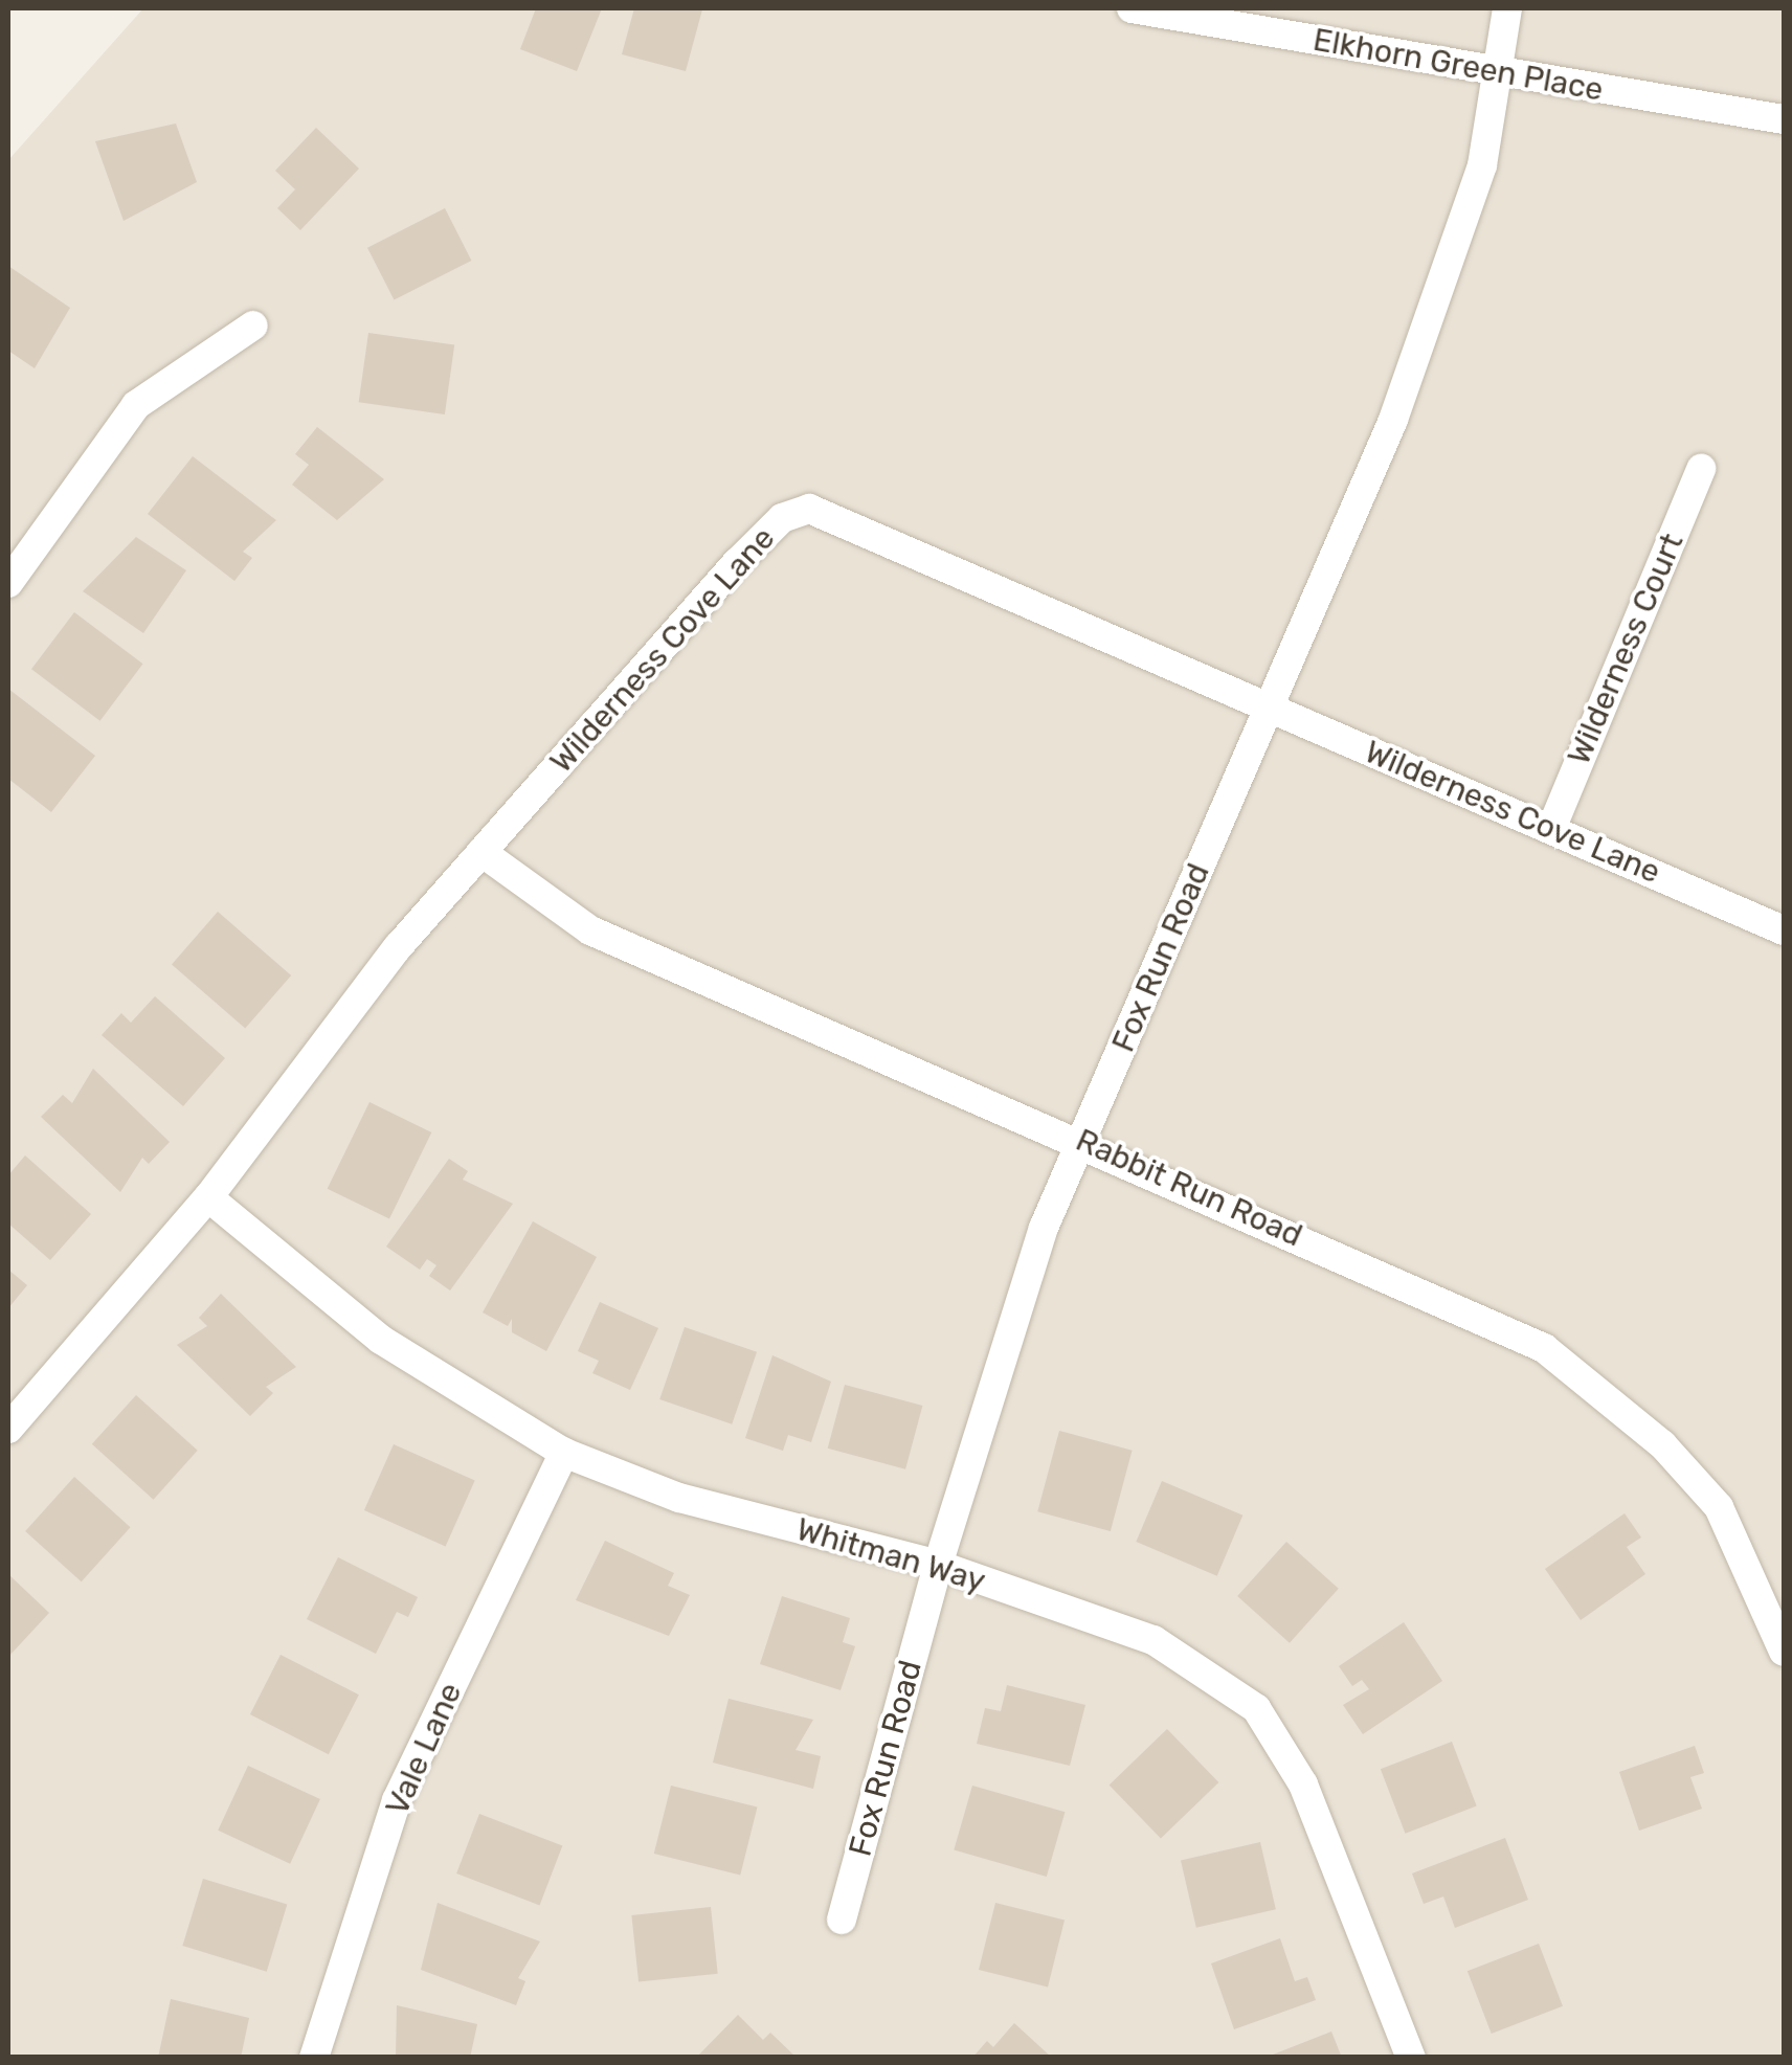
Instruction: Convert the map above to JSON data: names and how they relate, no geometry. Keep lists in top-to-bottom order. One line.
{"streets":{"street":["Elkhorn Green Place","Wilderness Court","Wilderness Cove Lane","Fox Run Road","Rabbit Run Road","Whitman Way","Vale Lane"]},"crossings":[["Elkhorn Green Place","Fox Run Road"],["Wilderness Court","Wilderness Cove Lane"],["Wilderness Cove Lane","Fox Run Road"],["Wilderness Cove Lane","Rabbit Run Road"],["Wilderness Cove Lane","Whitman Way"],["Fox Run Road","Rabbit Run Road"],["Fox Run Road","Whitman Way"],["Whitman Way","Vale Lane"]]}
